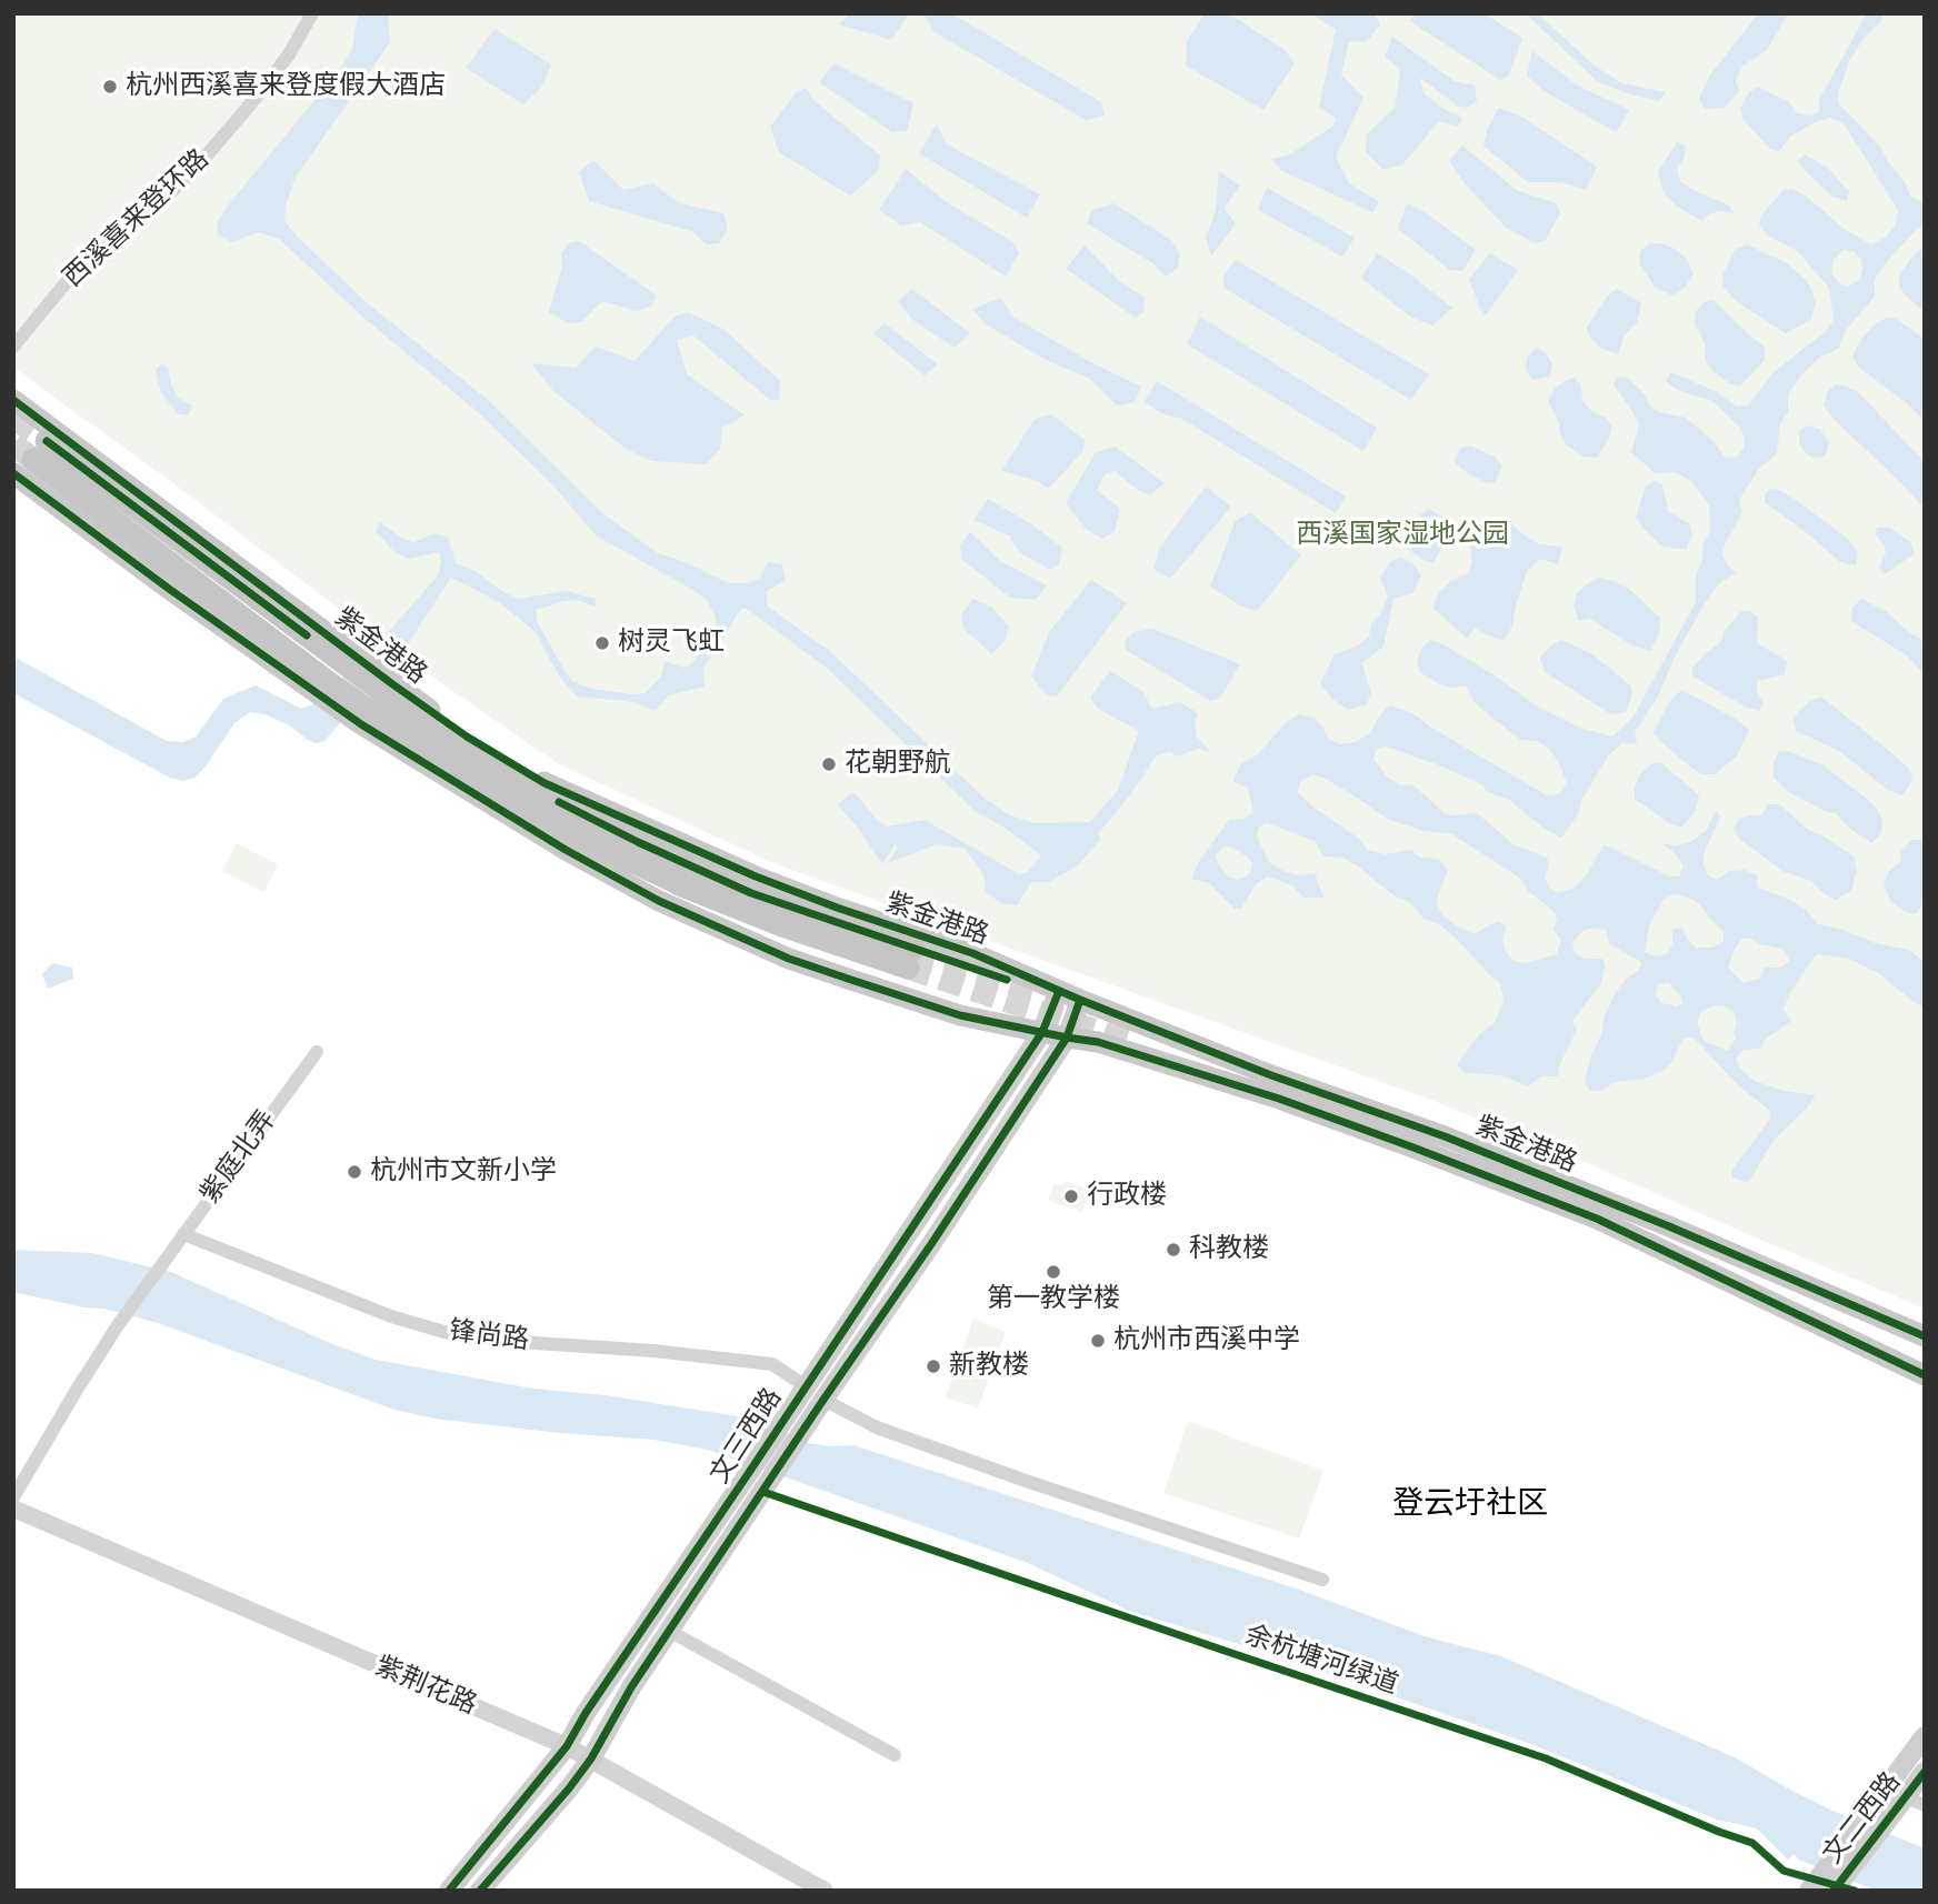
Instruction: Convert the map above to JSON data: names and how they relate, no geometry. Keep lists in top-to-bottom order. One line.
{"streets":{"highway":["紫金港路"],"main road":["文三西路","文二西路"],"street":["西溪喜来登环路","紫庭北弄","锋尚路","紫荆花路"],"cycle path":["余杭塘河绿道"]},"crossings":[["紫金港路","文三西路"],["紫庭北弄","锋尚路"],["锋尚路","文三西路"],["文三西路","紫荆花路"]],"districts":["登云圩社区"],"parks":["西溪国家湿地公园"],"places":["杭州西溪喜来登度假大酒店","树灵飞虹","花朝野航","杭州市文新小学","行政楼","科教楼","第一教学楼","杭州市西溪中学","新教楼"]}
